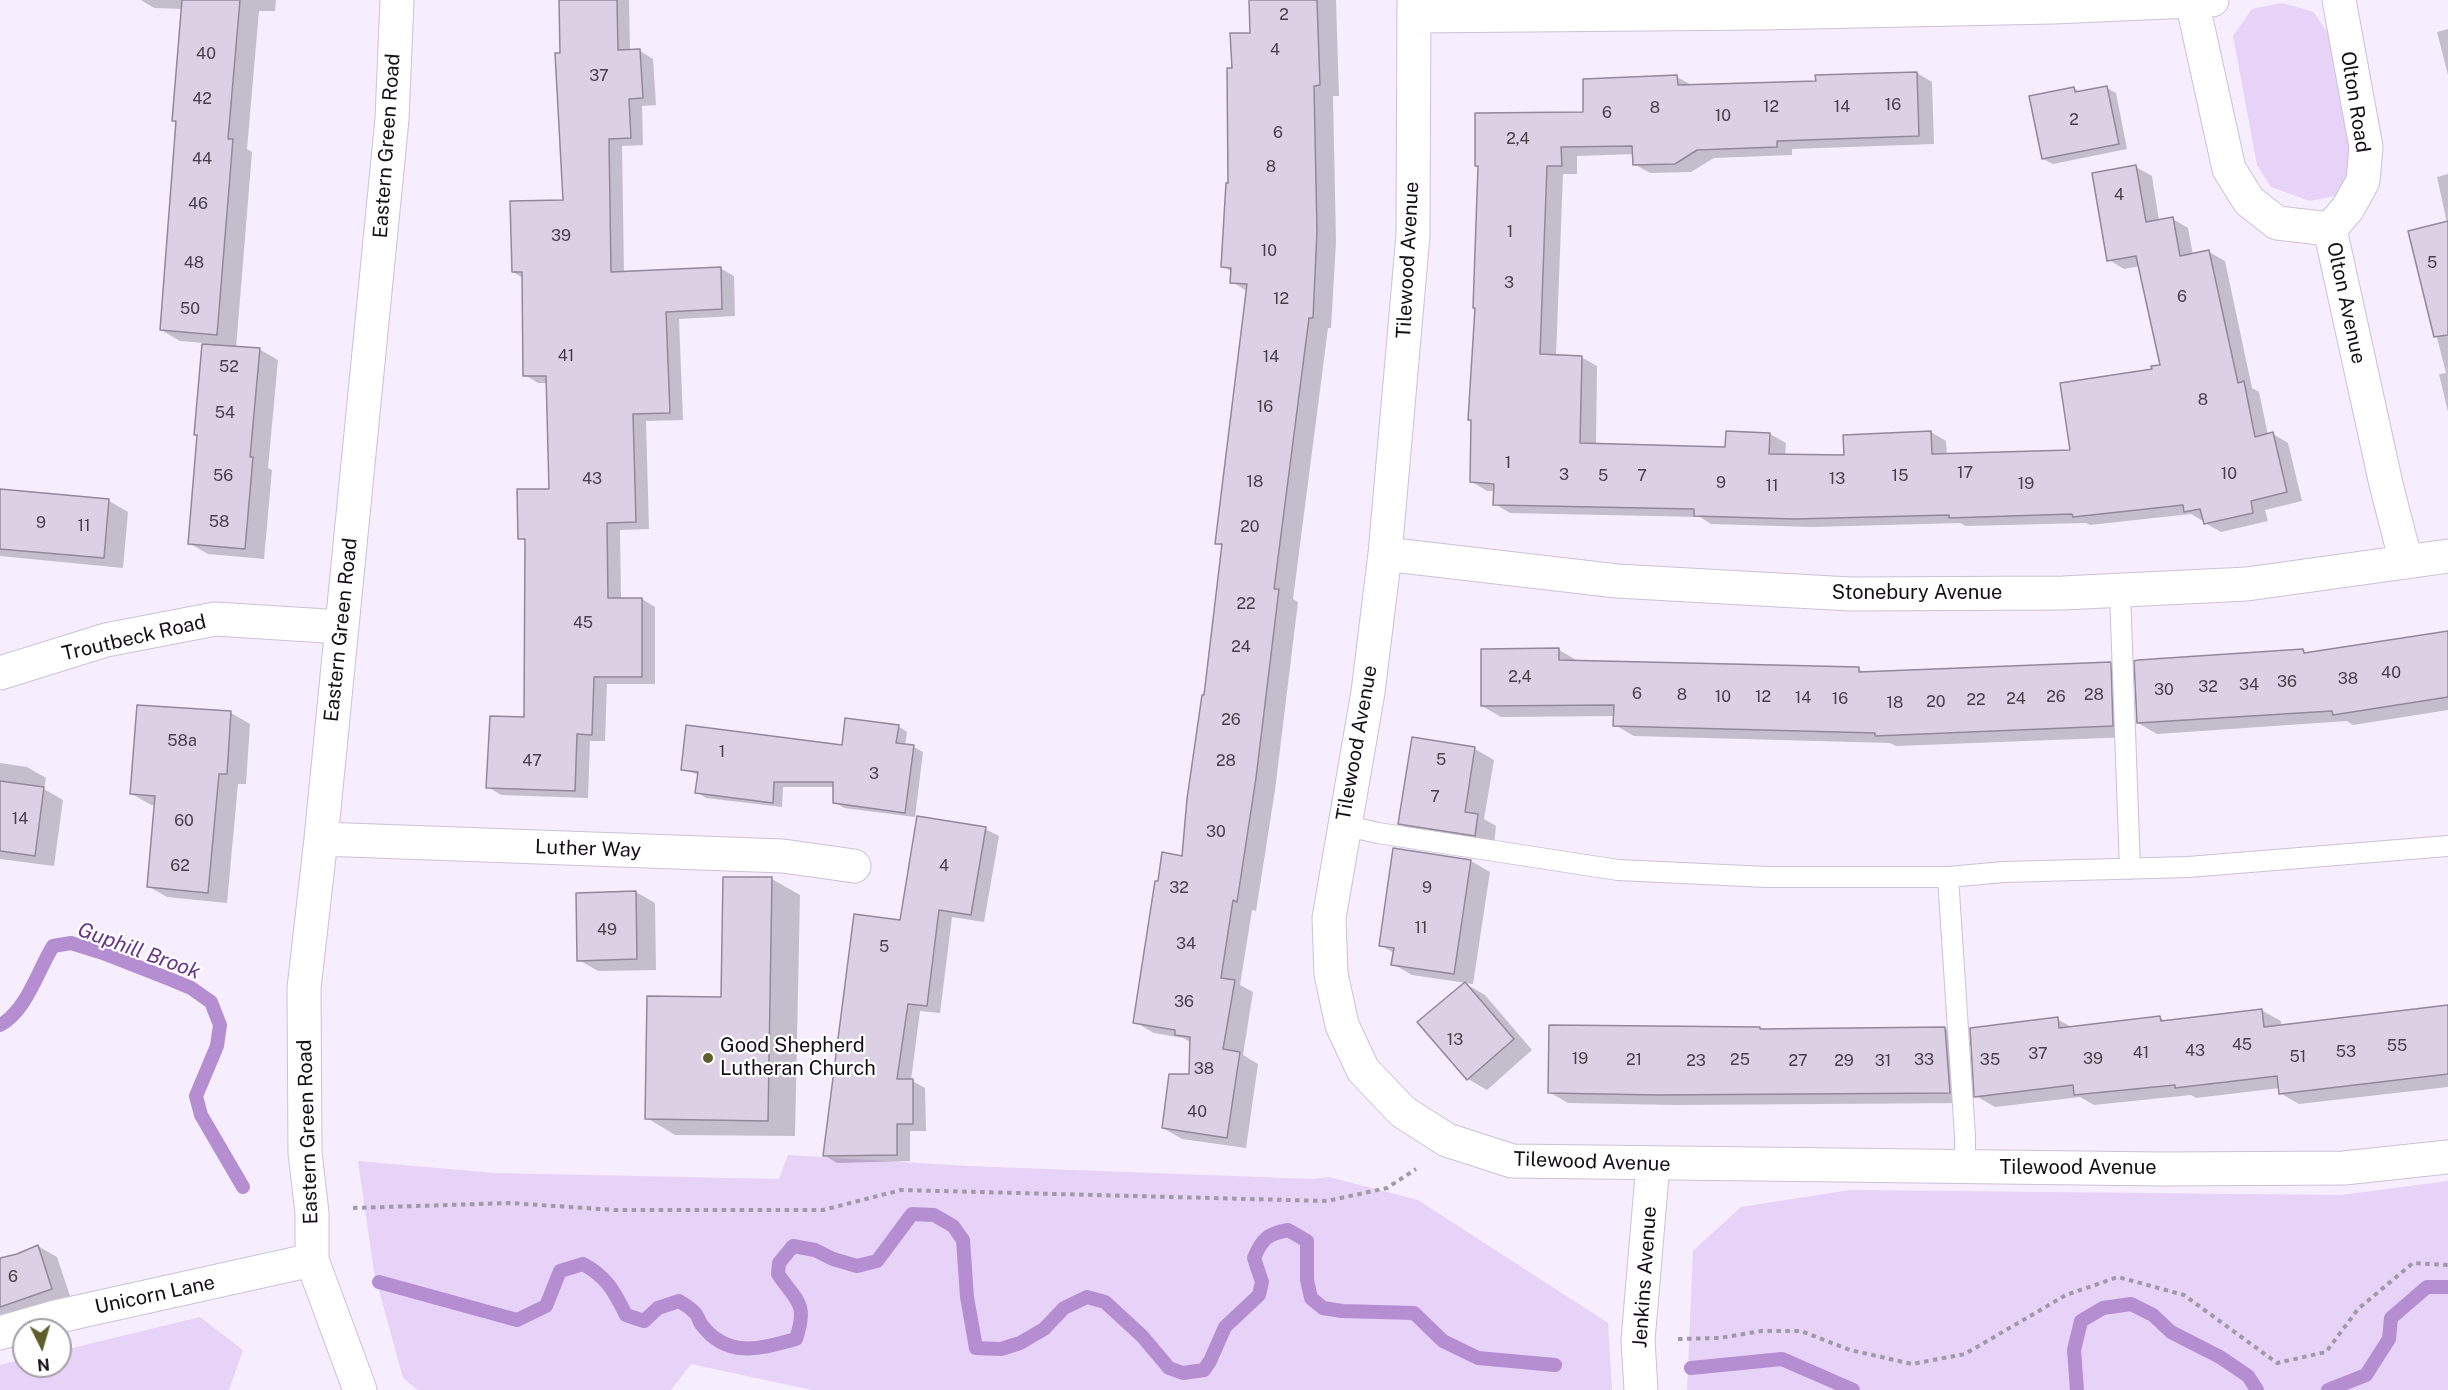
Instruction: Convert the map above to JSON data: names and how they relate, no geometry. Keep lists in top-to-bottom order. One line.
{"streets":{"street":["Olton Road","Eastern Green Road","Tilewood Avenue","Olton Avenue","Stonebury Avenue","Troutbeck Road","Luther Way","Jenkins Avenue","Unicorn Lane"]},"crossings":[["Olton Road","Olton Avenue"],["Eastern Green Road","Troutbeck Road"],["Eastern Green Road","Luther Way"],["Eastern Green Road","Unicorn Lane"],["Tilewood Avenue","Stonebury Avenue"],["Tilewood Avenue","Jenkins Avenue"],["Olton Avenue","Stonebury Avenue"]],"water":["Guphill Brook"],"places":["Good Shepherd Lutheran Church"],"house_numbers":["2","4","40","37","42","16","12","14","8","6","10","2","6","2,4","44","8","4","46","1","39","10","48","5","3","6","12","50","41","14","52","8","16","54","1","17","10","3","56","5","7","15","43","13","18","9","19","11","58","9","11","20","22","45","24","40","2,4","38","36","34","32","30","6","8","28","10","12","26","14","16","24","22","20","18","26","58a","1","5","47","28","3","7","14","60","30","62","4","32","9","11","49","34","5","36","13","45","55","43","53","41","37","51","19","39","21","25","33","35","23","27","29","31","38","40","6"],"north":"bottom"}
